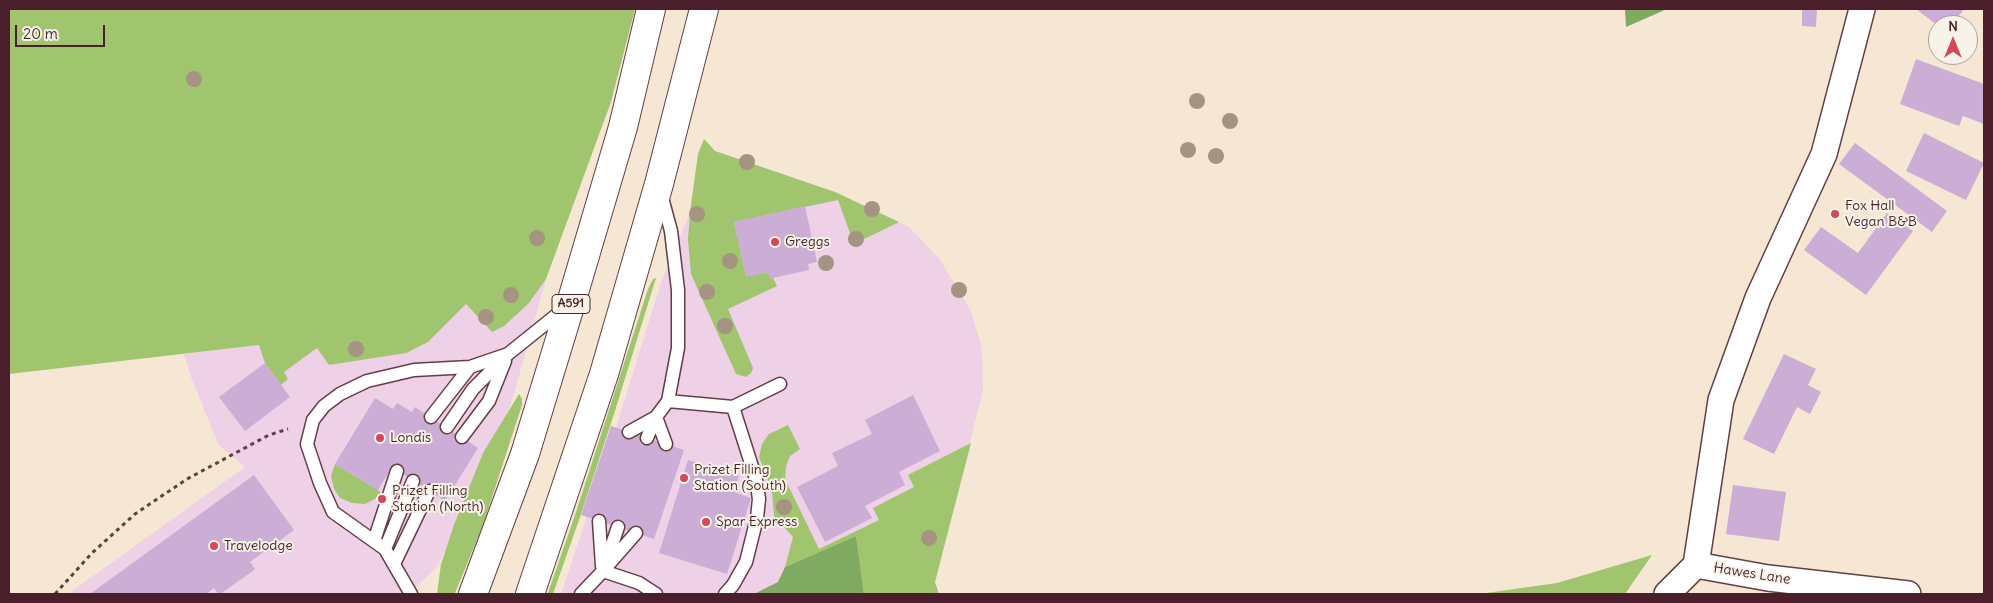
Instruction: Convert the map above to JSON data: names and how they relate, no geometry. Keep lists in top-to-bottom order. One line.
{"streets":{"highway":["A591"],"street":["Hawes Lane"]},"places":["Fox Hall Vegan B&B","Greggs","Londis","Prizet Filling Station (South)","Prizet Filling Station (North)","Spar Express","Travelodge"],"scale_bar":"20 m","north":"top"}
